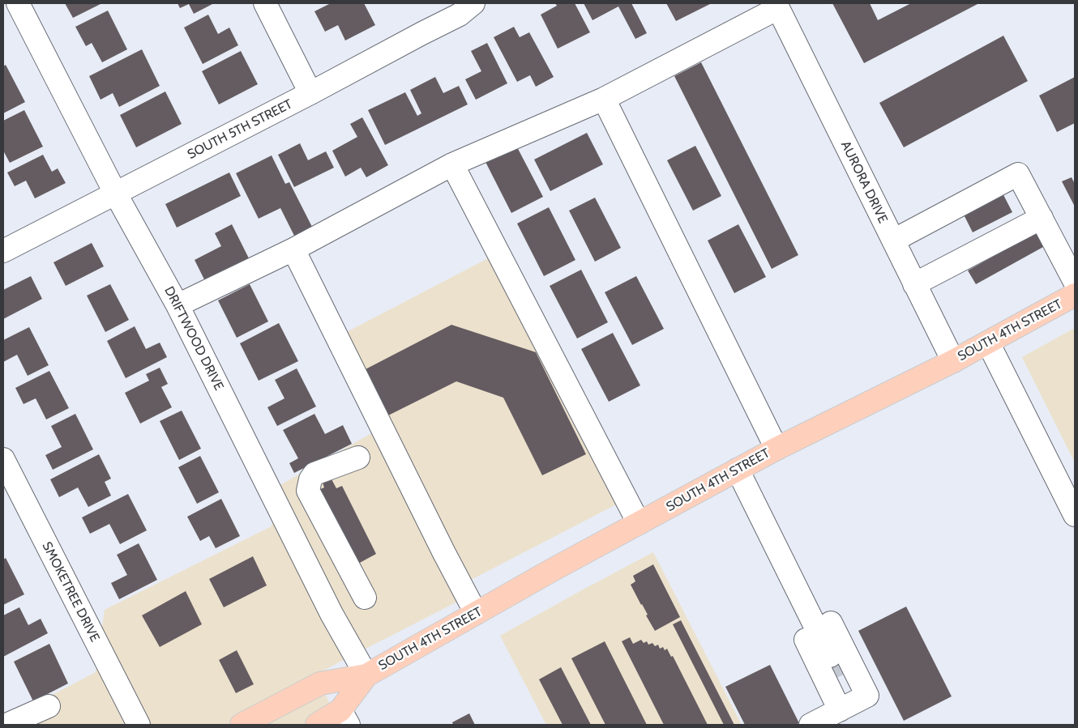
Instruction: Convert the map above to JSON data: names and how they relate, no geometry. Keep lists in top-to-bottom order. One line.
{"streets":{"main road":["SOUTH 4TH STREET"],"street":["SOUTH 5TH STREET","AURORA DRIVE","DRIFTWOOD DRIVE","SMOKETREE DRIVE"]},"crossings":[["SOUTH 5TH STREET","DRIFTWOOD DRIVE"],["AURORA DRIVE","SOUTH 4TH STREET"],["SOUTH 4TH STREET","DRIFTWOOD DRIVE"]]}
